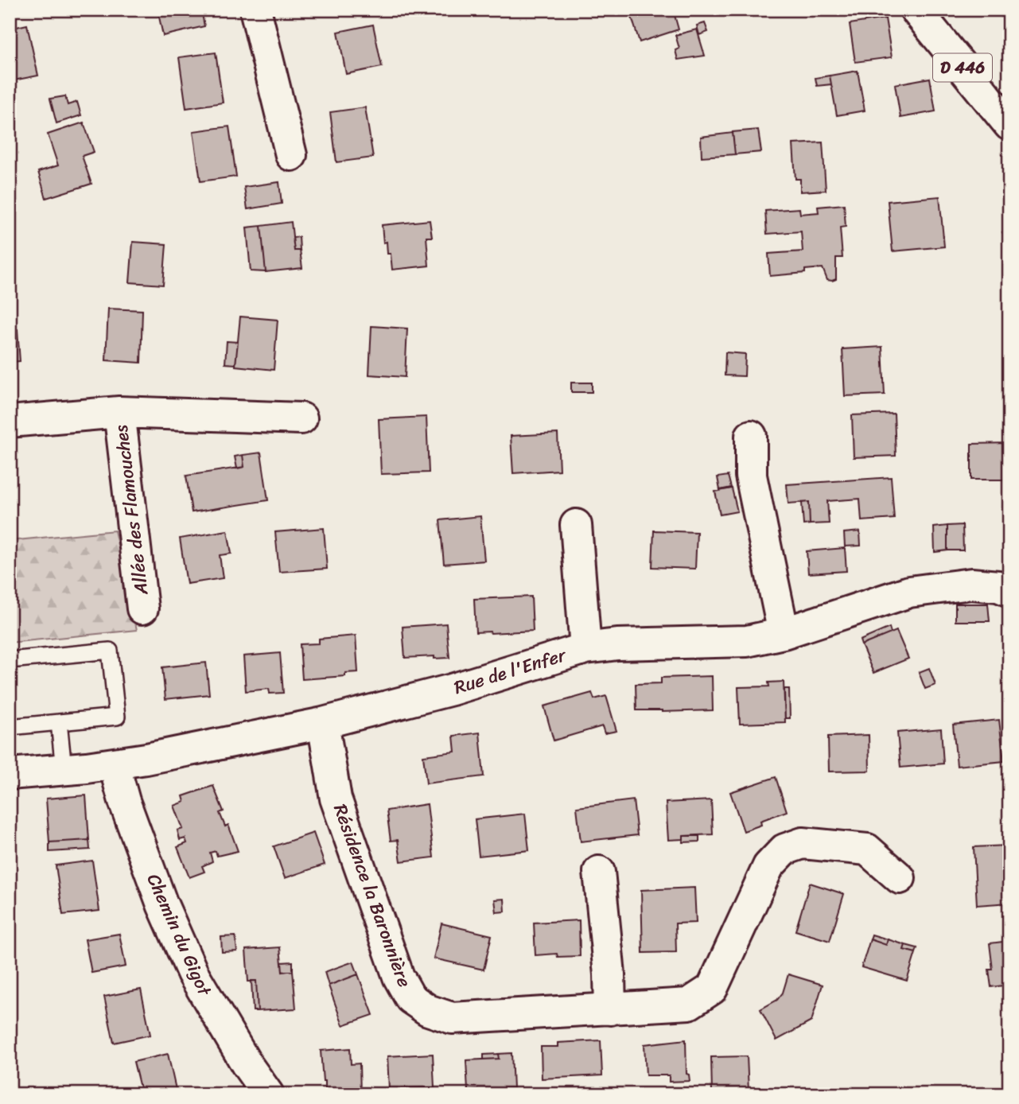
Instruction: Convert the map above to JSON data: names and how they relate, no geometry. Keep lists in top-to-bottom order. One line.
{"streets":{"street":["D 446","Allée des Flamouches","Rue de l'Enfer","Résidence la Baronnière","Chemin du Gigot"]},"crossings":[["Rue de l'Enfer","Résidence la Baronnière"],["Rue de l'Enfer","Chemin du Gigot"]]}
